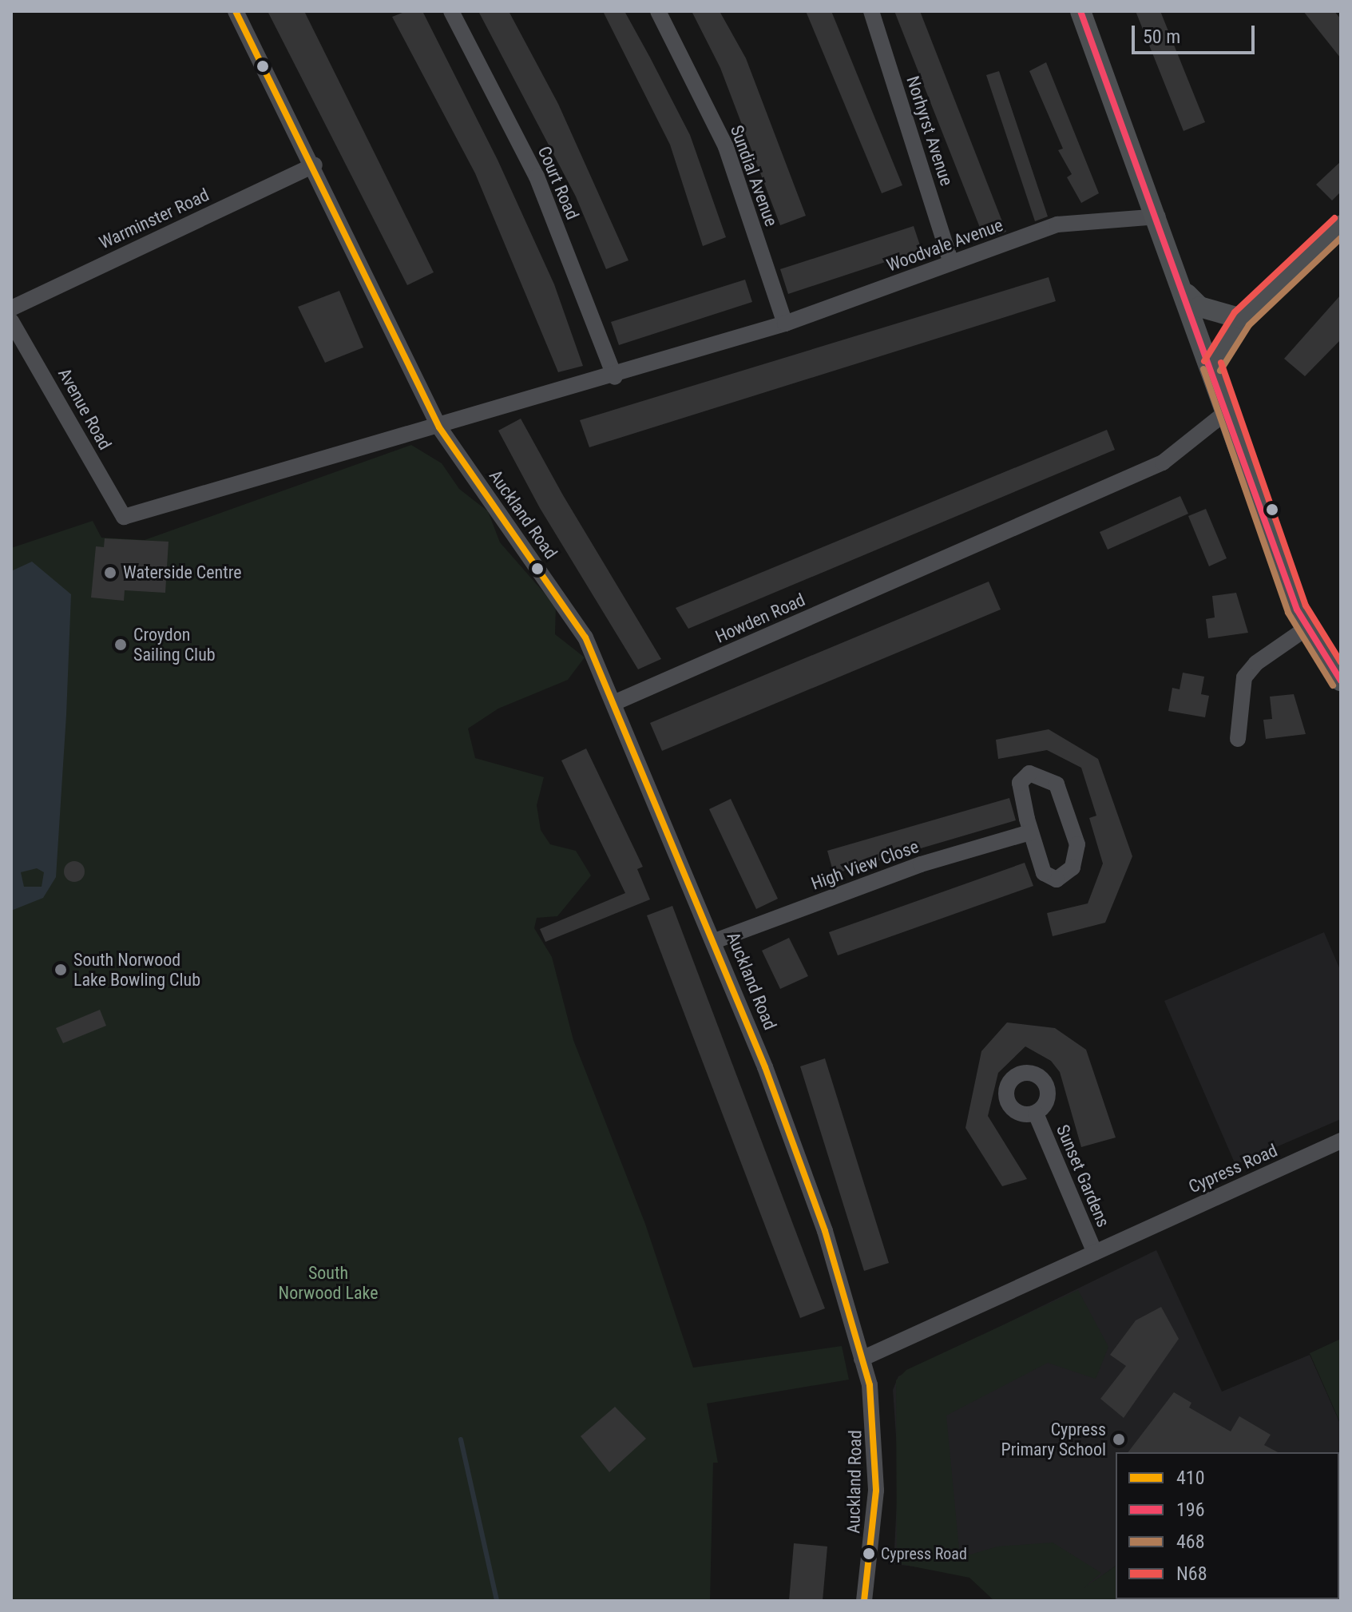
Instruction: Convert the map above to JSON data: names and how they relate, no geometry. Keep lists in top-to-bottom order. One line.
{"streets":{"street":["Norhyrst Avenue","Sundial Avenue","Court Road","Warminster Road","Woodvale Avenue","Avenue Road","Auckland Road","Howden Road","High View Close","Cypress Road","Sunset Gardens"]},"crossings":[["Norhyrst Avenue","Woodvale Avenue"],["Sundial Avenue","Woodvale Avenue"],["Court Road","Woodvale Avenue"],["Warminster Road","Auckland Road"],["Woodvale Avenue","Avenue Road"],["Woodvale Avenue","Auckland Road"],["Auckland Road","Howden Road"],["Auckland Road","High View Close"],["Auckland Road","Cypress Road"],["Cypress Road","Sunset Gardens"]],"parks":["South Norwood Lake"],"places":["Waterside Centre","Croydon Sailing Club","South Norwood Lake Bowling Club","Cypress Primary School","Cypress Road"],"lines":["transit line 410","transit line 196","transit line N68","transit line 468"],"legend":["410","196","468","N68"],"scale_bar":"50 m"}
